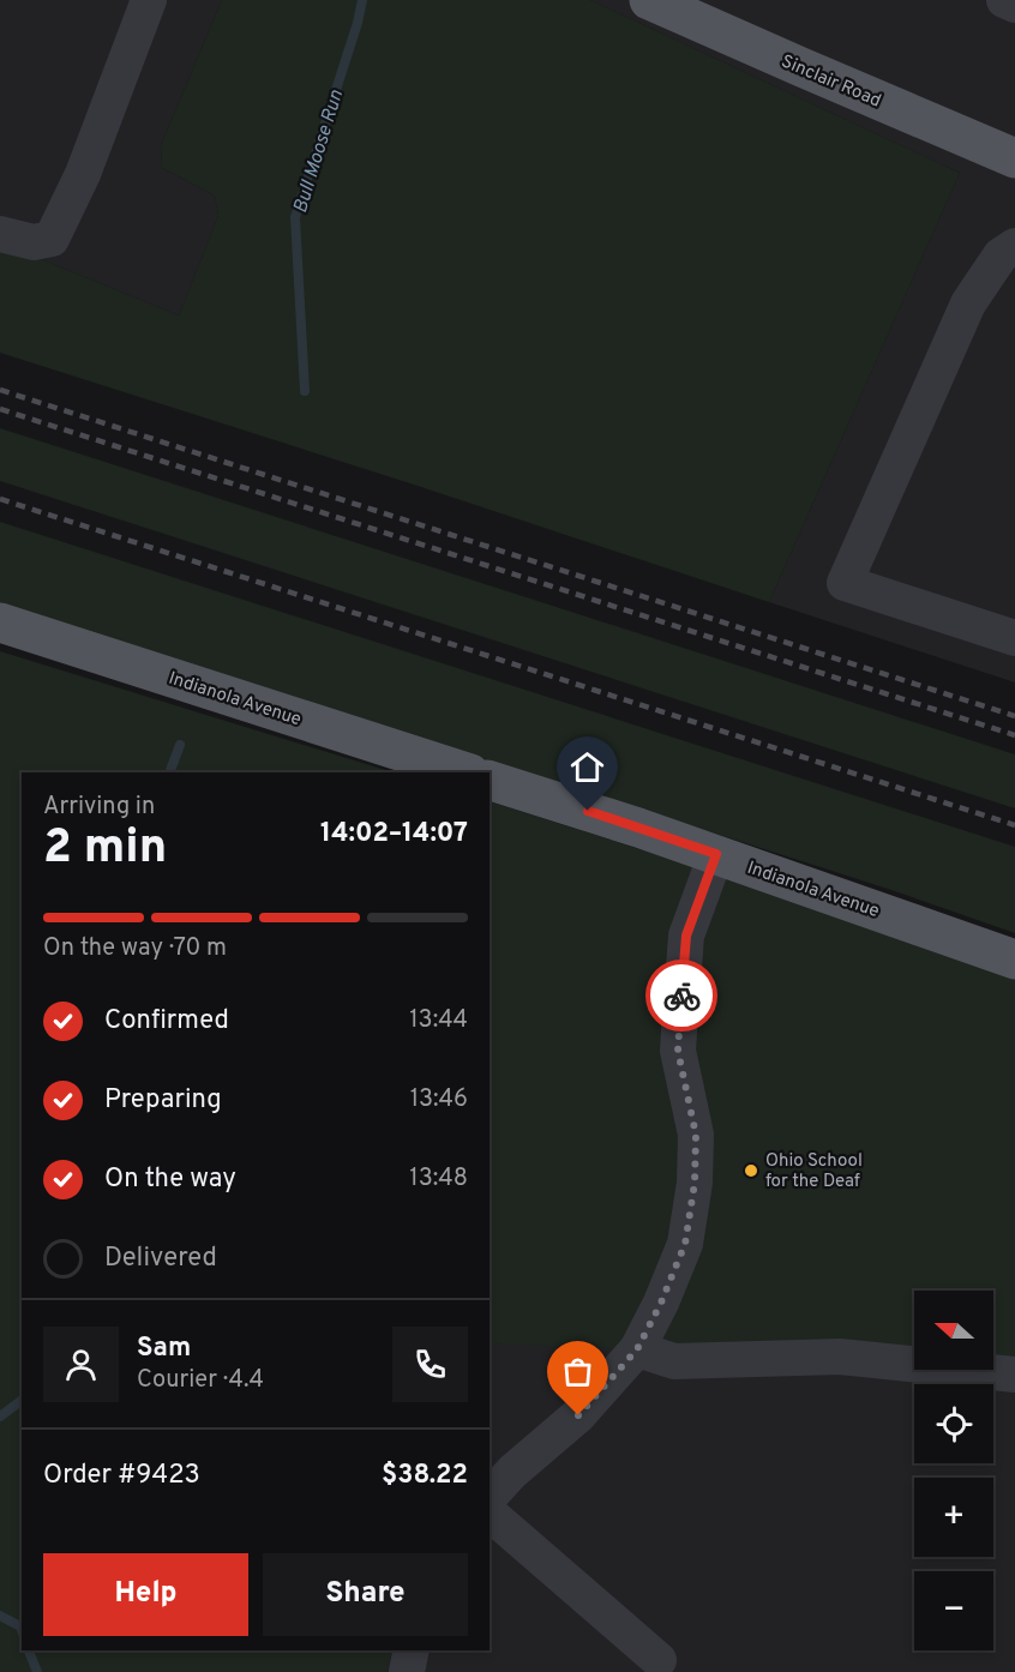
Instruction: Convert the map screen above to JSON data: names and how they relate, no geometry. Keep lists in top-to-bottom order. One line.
{"streets":{"main road":["Sinclair Road","Indianola Avenue"]},"water":["Bull Moose Run"],"places":["Ohio School for the Deaf"],"north":"left","page":{"heading":["2 min","Arriving in","14:02–14:07"],"panel":["Sam","Courier · 4.4","Order #9423","$38.22"],"bar":"On the way · 70 m","list":[["Confirmed","13:44"],["Preparing","13:46"],["On the way","13:48"],"Delivered"],"map_buttons":["+","−"],"buttons":["Help","Share"]}}
